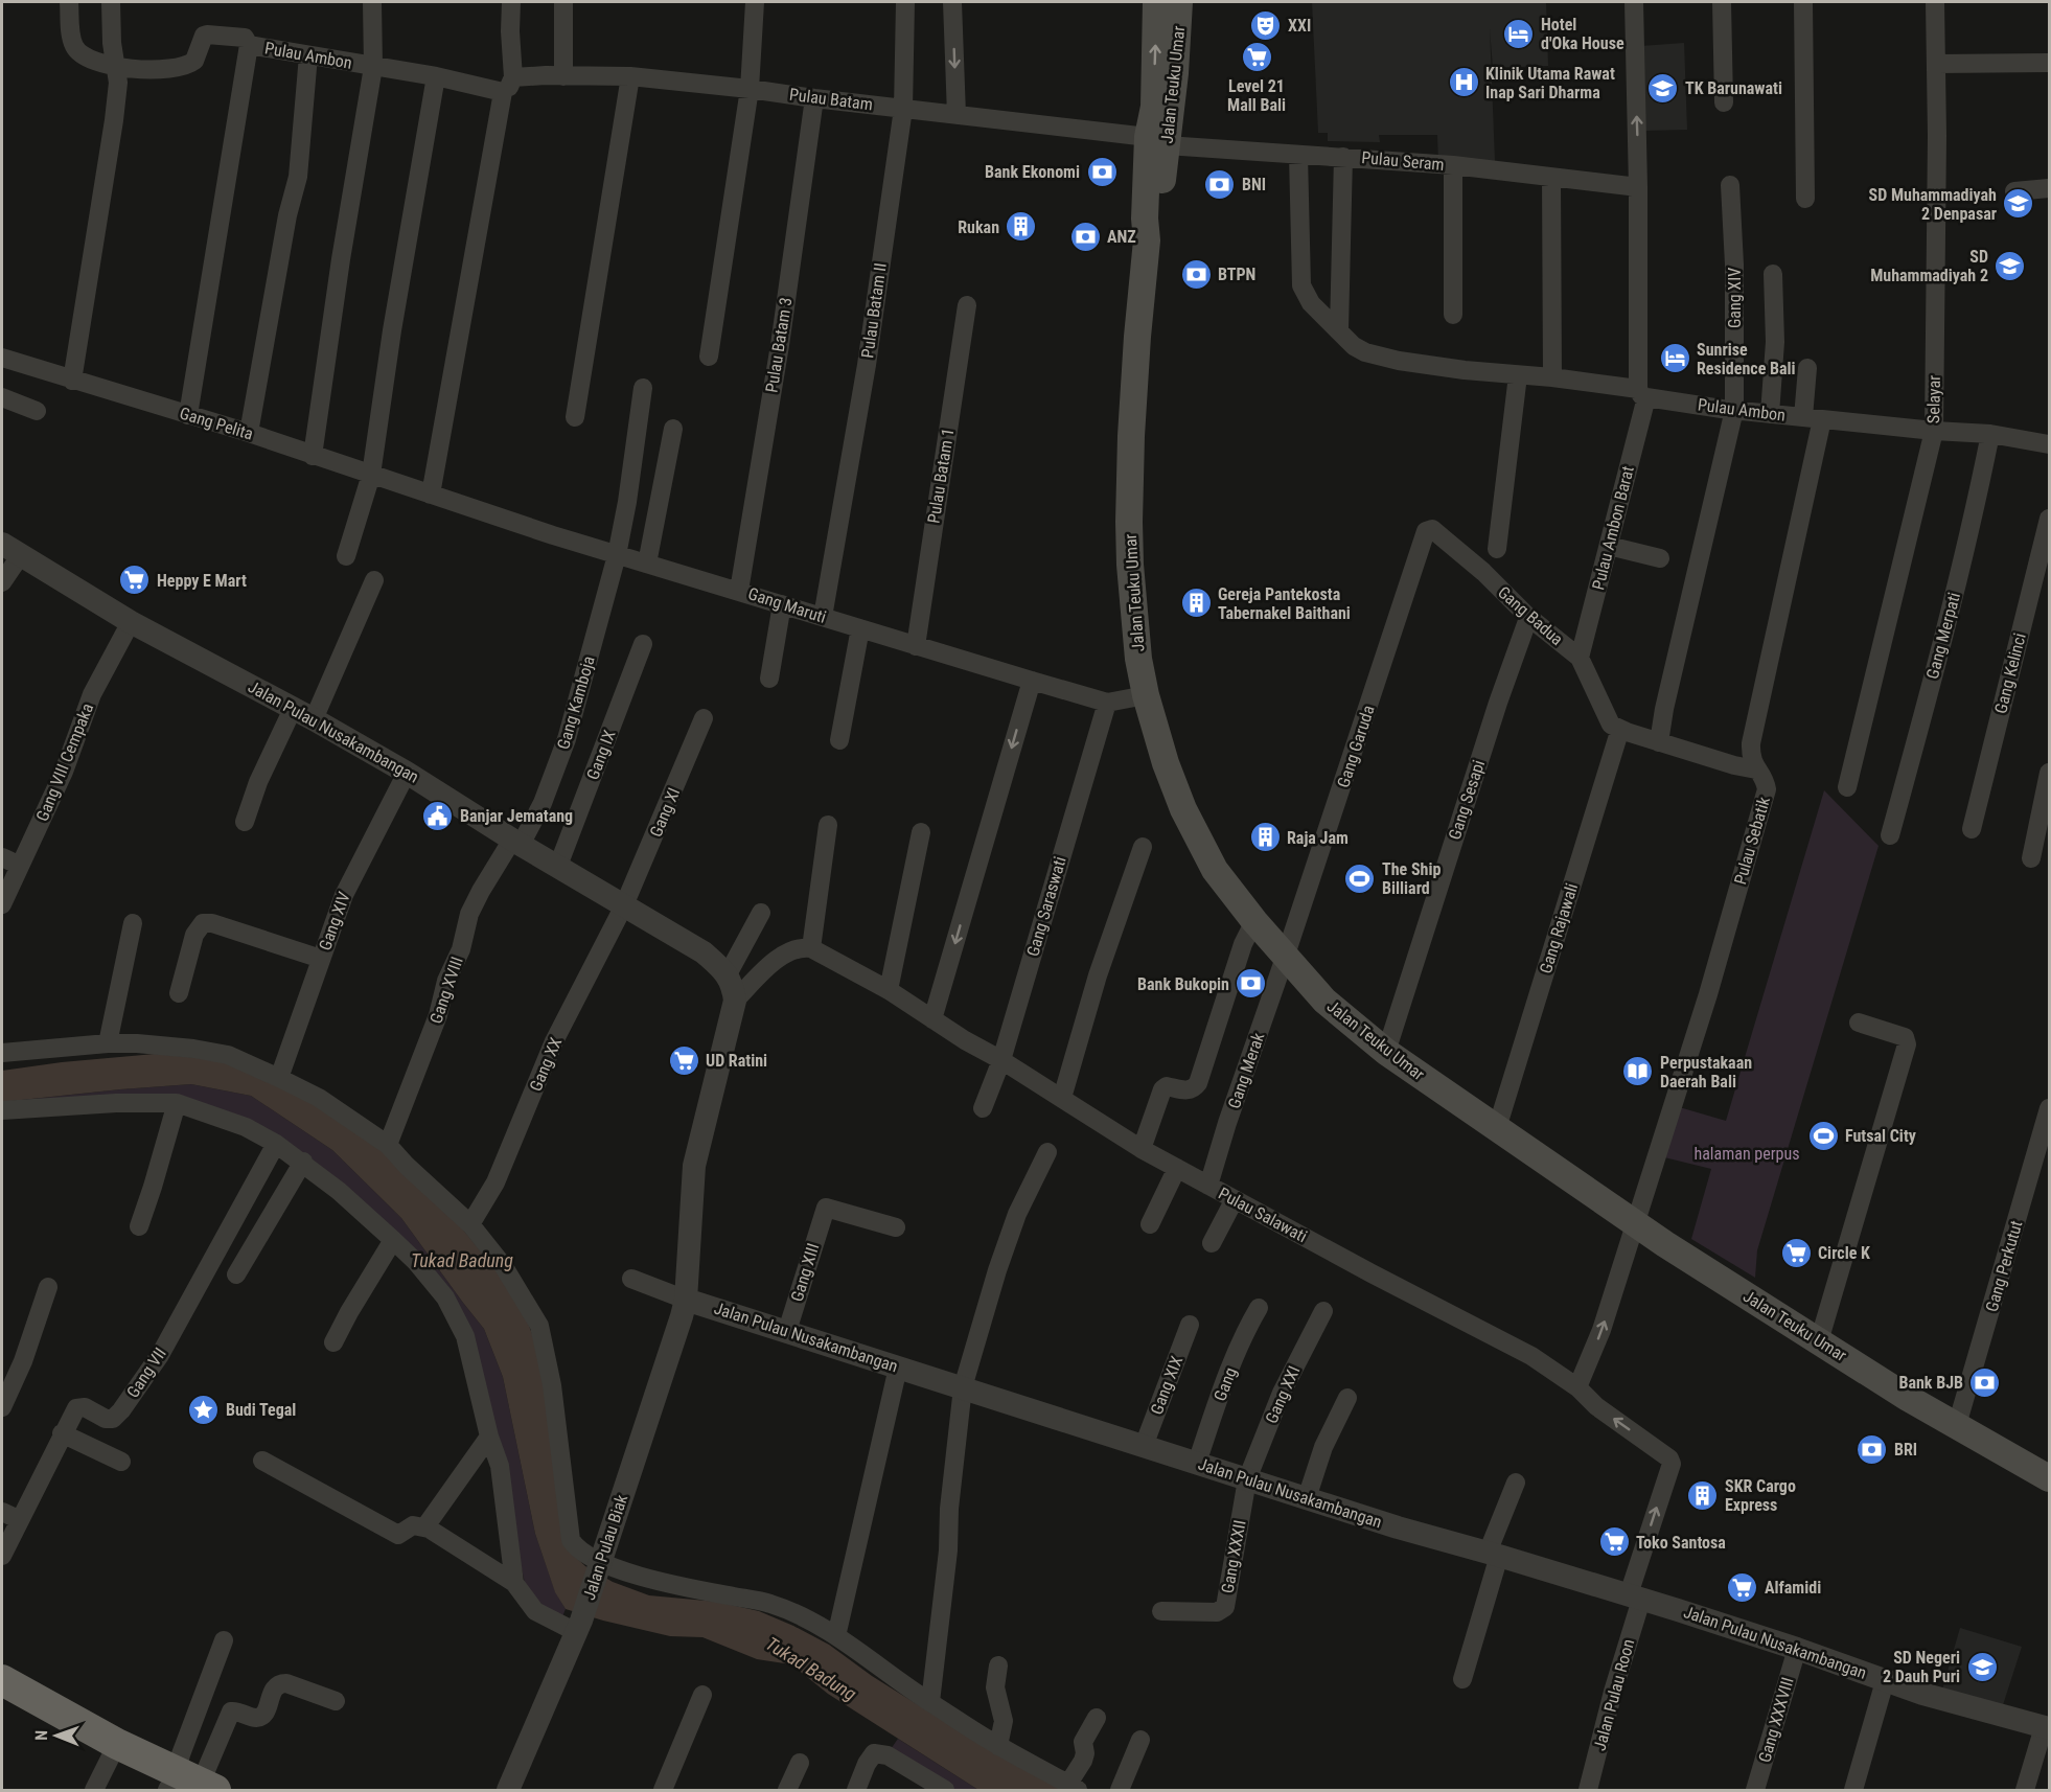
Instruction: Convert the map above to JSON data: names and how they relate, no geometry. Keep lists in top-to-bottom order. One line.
{"streets":{"main road":["Jalan Teuku Umar"],"street":["Pulau Ambon","Pulau Batam","Pulau Seram","Gang XIV","Pulau Batam II","Pulau Batam 3","Selayar","Gang Pelita","Pulau Batam 1","Pulau Ambon Barat","Gang Maruti","Gang Badua","Gang Merpati","Gang Kelinci","Gang Kamboja","Jalan Pulau Nusakambangan","Gang Garuda","Gang IX","Gang VIII Cempaka","Gang Sesapi","Gang XI","Pulau Sebatik","Gang Saraswati","Gang Rajawali","Gang XVIII","Gang XX","Gang Merak","Pulau Salawati","Gang Perkutut","Gang XIII","Gang VII","Gang","Gang XIX","Gang XXI","Jalan Pulau Biak","Gang XXXII","Jalan Pulau Roon","Gang XXXVIII"]},"crossings":[["Pulau Ambon","Pulau Batam"],["Pulau Ambon","Pulau Seram"],["Pulau Ambon","Gang XIV"],["Pulau Ambon","Selayar"],["Pulau Ambon","Pulau Ambon Barat"],["Pulau Ambon","Gang Merpati"],["Pulau Ambon","Pulau Sebatik"],["Jalan Teuku Umar","Pulau Batam"],["Jalan Teuku Umar","Pulau Seram"],["Jalan Teuku Umar","Gang Maruti"],["Jalan Teuku Umar","Gang Garuda"],["Jalan Teuku Umar","Gang Sesapi"],["Jalan Teuku Umar","Pulau Sebatik"],["Jalan Teuku Umar","Gang Rajawali"],["Jalan Teuku Umar","Gang Merak"],["Jalan Teuku Umar","Gang Perkutut"],["Pulau Batam","Pulau Seram"],["Pulau Batam","Pulau Batam II"],["Pulau Batam","Pulau Batam 3"],["Gang XIV","Jalan Pulau Nusakambangan"],["Pulau Batam II","Gang Maruti"],["Pulau Batam 3","Gang Maruti"],["Gang Pelita","Gang Maruti"],["Pulau Batam 1","Gang Maruti"],["Pulau Ambon Barat","Gang Badua"],["Gang Maruti","Gang Kamboja"],["Gang Maruti","Gang Saraswati"],["Gang Badua","Gang Garuda"],["Gang Kamboja","Jalan Pulau Nusakambangan"],["Gang Kamboja","Gang XVIII"],["Jalan Pulau Nusakambangan","Gang IX"],["Jalan Pulau Nusakambangan","Gang VIII Cempaka"],["Jalan Pulau Nusakambangan","Gang XI"],["Jalan Pulau Nusakambangan","Gang XVIII"],["Jalan Pulau Nusakambangan","Gang XX"],["Jalan Pulau Nusakambangan","Pulau Salawati"],["Jalan Pulau Nusakambangan","Gang XIII"],["Jalan Pulau Nusakambangan","Gang"],["Jalan Pulau Nusakambangan","Gang XIX"],["Jalan Pulau Nusakambangan","Gang XXI"],["Jalan Pulau Nusakambangan","Jalan Pulau Biak"],["Jalan Pulau Nusakambangan","Gang XXXII"],["Jalan Pulau Nusakambangan","Jalan Pulau Roon"],["Jalan Pulau Nusakambangan","Gang XXXVIII"],["Gang Garuda","Gang Merak"],["Gang XI","Gang XX"],["Pulau Sebatik","Pulau Salawati"],["Gang Saraswati","Pulau Salawati"],["Gang Merak","Pulau Salawati"],["Pulau Salawati","Jalan Pulau Roon"],["Gang XXI","Gang XXXII"]],"water":["Tukad Badung"],"parks":["halaman perpus"],"places":{"theatre":["XXI"],"hotel":["Hotel d'Oka House","Sunrise Residence Bali"],"supermarket":["Level 21 Mall Bali","Heppy E Mart","UD Ratini","Circle K","Toko Santosa","Alfamidi"],"hospital":["Klinik Utama Rawat Inap Sari Dharma"],"school or university":["TK Barunawati","SD Muhammadiyah 2 Denpasar","SD Muhammadiyah 2","SD Negeri 2 Dauh Puri"],"bank":["Bank Ekonomi","BNI","ANZ","BTPN","Bank Bukopin","Bank BJB","BRI"],"building":["Rukan","Gereja Pantekosta Tabernakel Baithani","Raja Jam","SKR Cargo Express"],"public building":["Banjar Jematang"],"sports":["The Ship Billiard","Futsal City"],"library":["Perpustakaan Daerah Bali"],"place":["Budi Tegal"]},"north":"left"}
